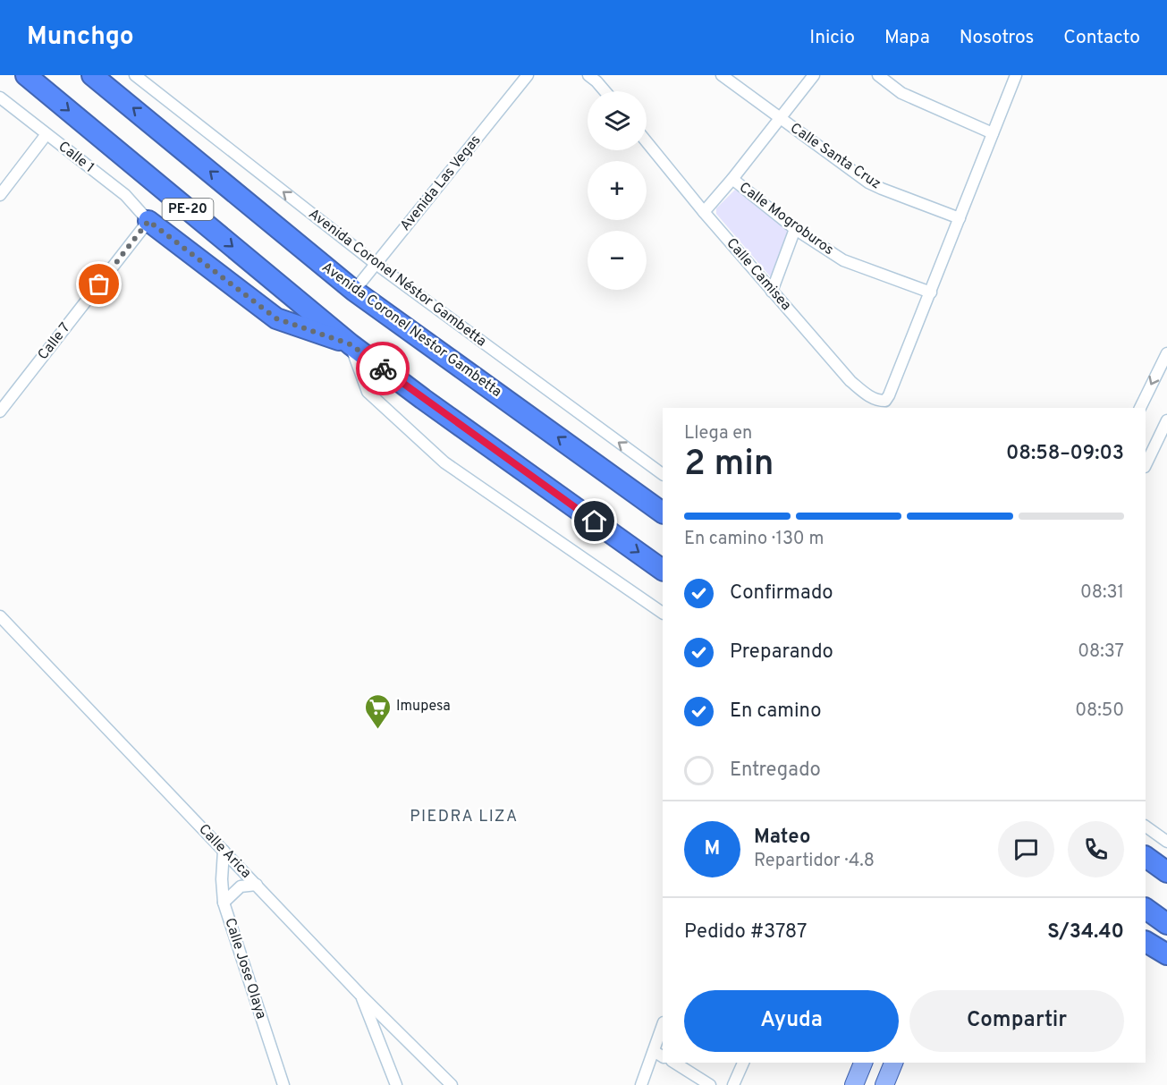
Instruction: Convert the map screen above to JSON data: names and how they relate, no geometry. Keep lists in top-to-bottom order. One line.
{"streets":{"highway":["PE-20","Avenida Coronel Nestor Gambetta"],"street":["Calle Santa Cruz","Calle 1","Avenida Las Vegas","Calle Mogroburos","Calle Camisea","Avenida Coronel Néstor Gambetta","Calle 7","Calle Arica","Calle Jose Olaya"]},"crossings":[["Calle 1","Calle 7"],["Avenida Las Vegas","Avenida Coronel Néstor Gambetta"],["Avenida Las Vegas","Avenida Coronel Nestor Gambetta"],["Calle Mogroburos","Calle Camisea"],["Calle Arica","Calle Jose Olaya"]],"one_way":["Avenida Coronel Néstor Gambetta"],"districts":["PIEDRA LIZA"],"places":{"supermarket":["Imupesa"]},"page":{"header":"Munchgo","nav":["Inicio","Mapa","Nosotros","Contacto"],"map_buttons":["+","−"],"heading":["2 min","Llega en","08:58–09:03"],"panel":["Mateo","Repartidor · 4.8","Pedido #3787","S/34.40"],"bar":"En camino · 130 m","list":[["Confirmado","08:31"],["Preparando","08:37"],["En camino","08:50"],"Entregado"],"round":"M","buttons":["Ayuda","Compartir"]}}
